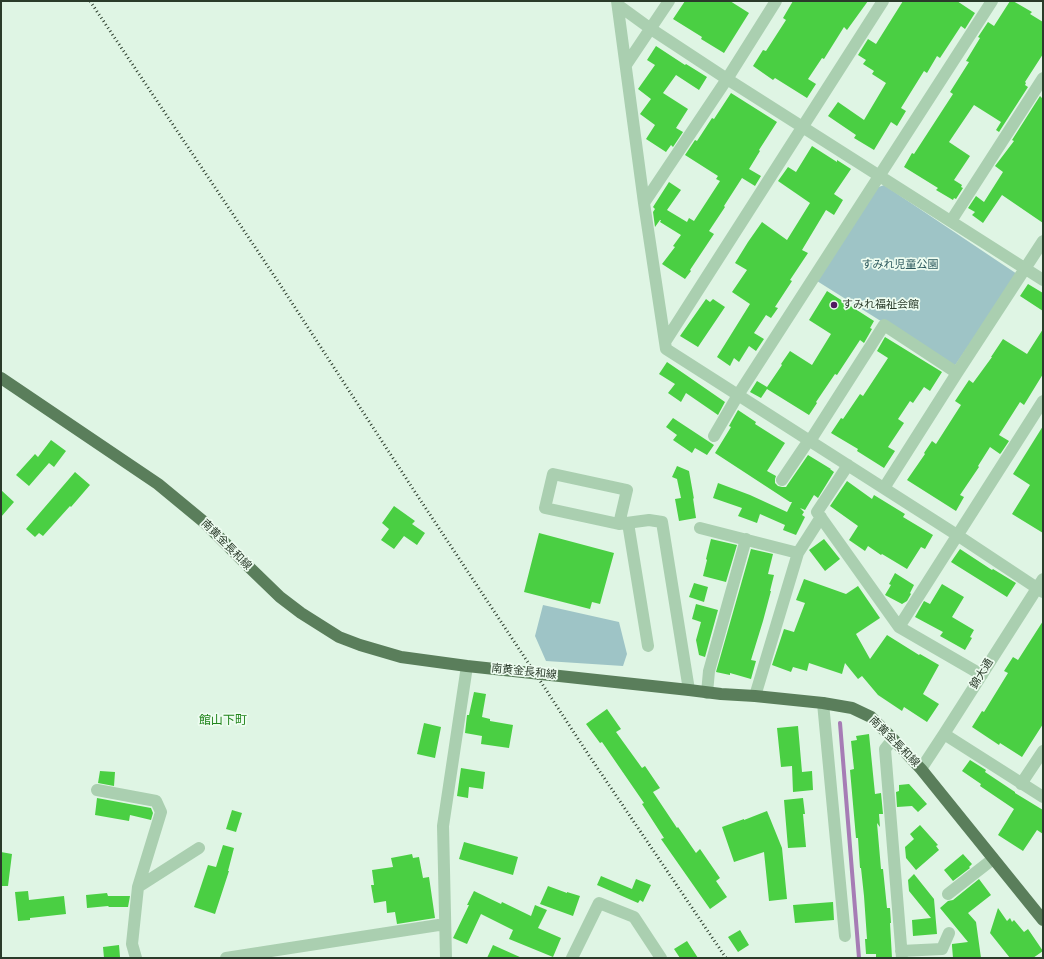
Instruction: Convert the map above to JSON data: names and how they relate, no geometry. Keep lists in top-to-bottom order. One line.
{"streets":{"main road":["南黄金長和線"],"street":["錦大通"]},"crossings":[["南黄金長和線","錦大通"]],"districts":["館山下町"],"parks":["すみれ児童公園"],"places":["すみれ福祉会館"]}
